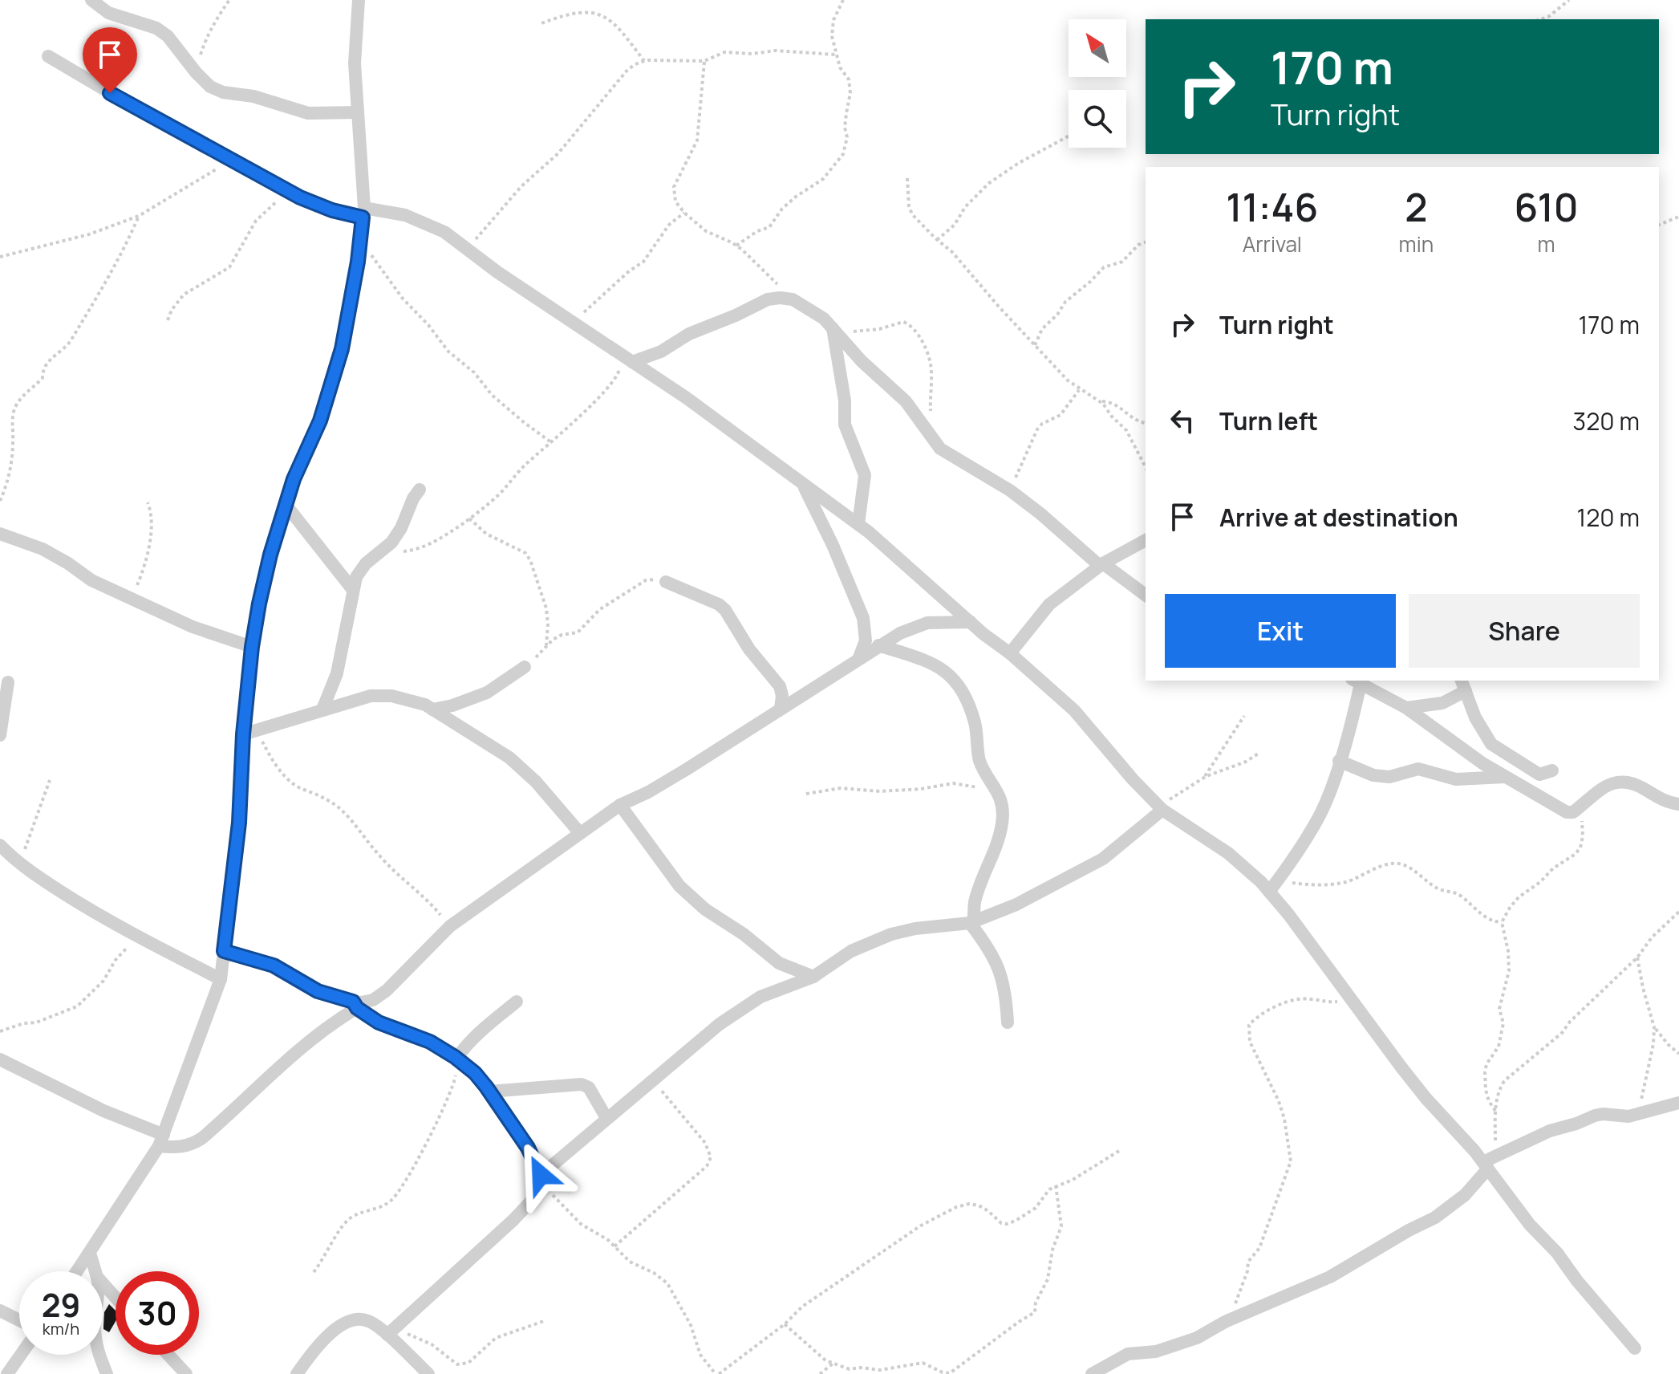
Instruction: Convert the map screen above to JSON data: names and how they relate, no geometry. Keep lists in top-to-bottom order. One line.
{"north":"top left","page":{"turn":["170 m","Turn right"],"eta":["11:46","Arrival","2","min","610","m"],"list":[{"name":"Turn right","value":"170 m"},{"name":"Turn left","value":"320 m"},{"name":"Arrive at destination","value":"120 m"}],"buttons":["Exit","Share"],"speed":"29 km/h","limit":"30"}}
